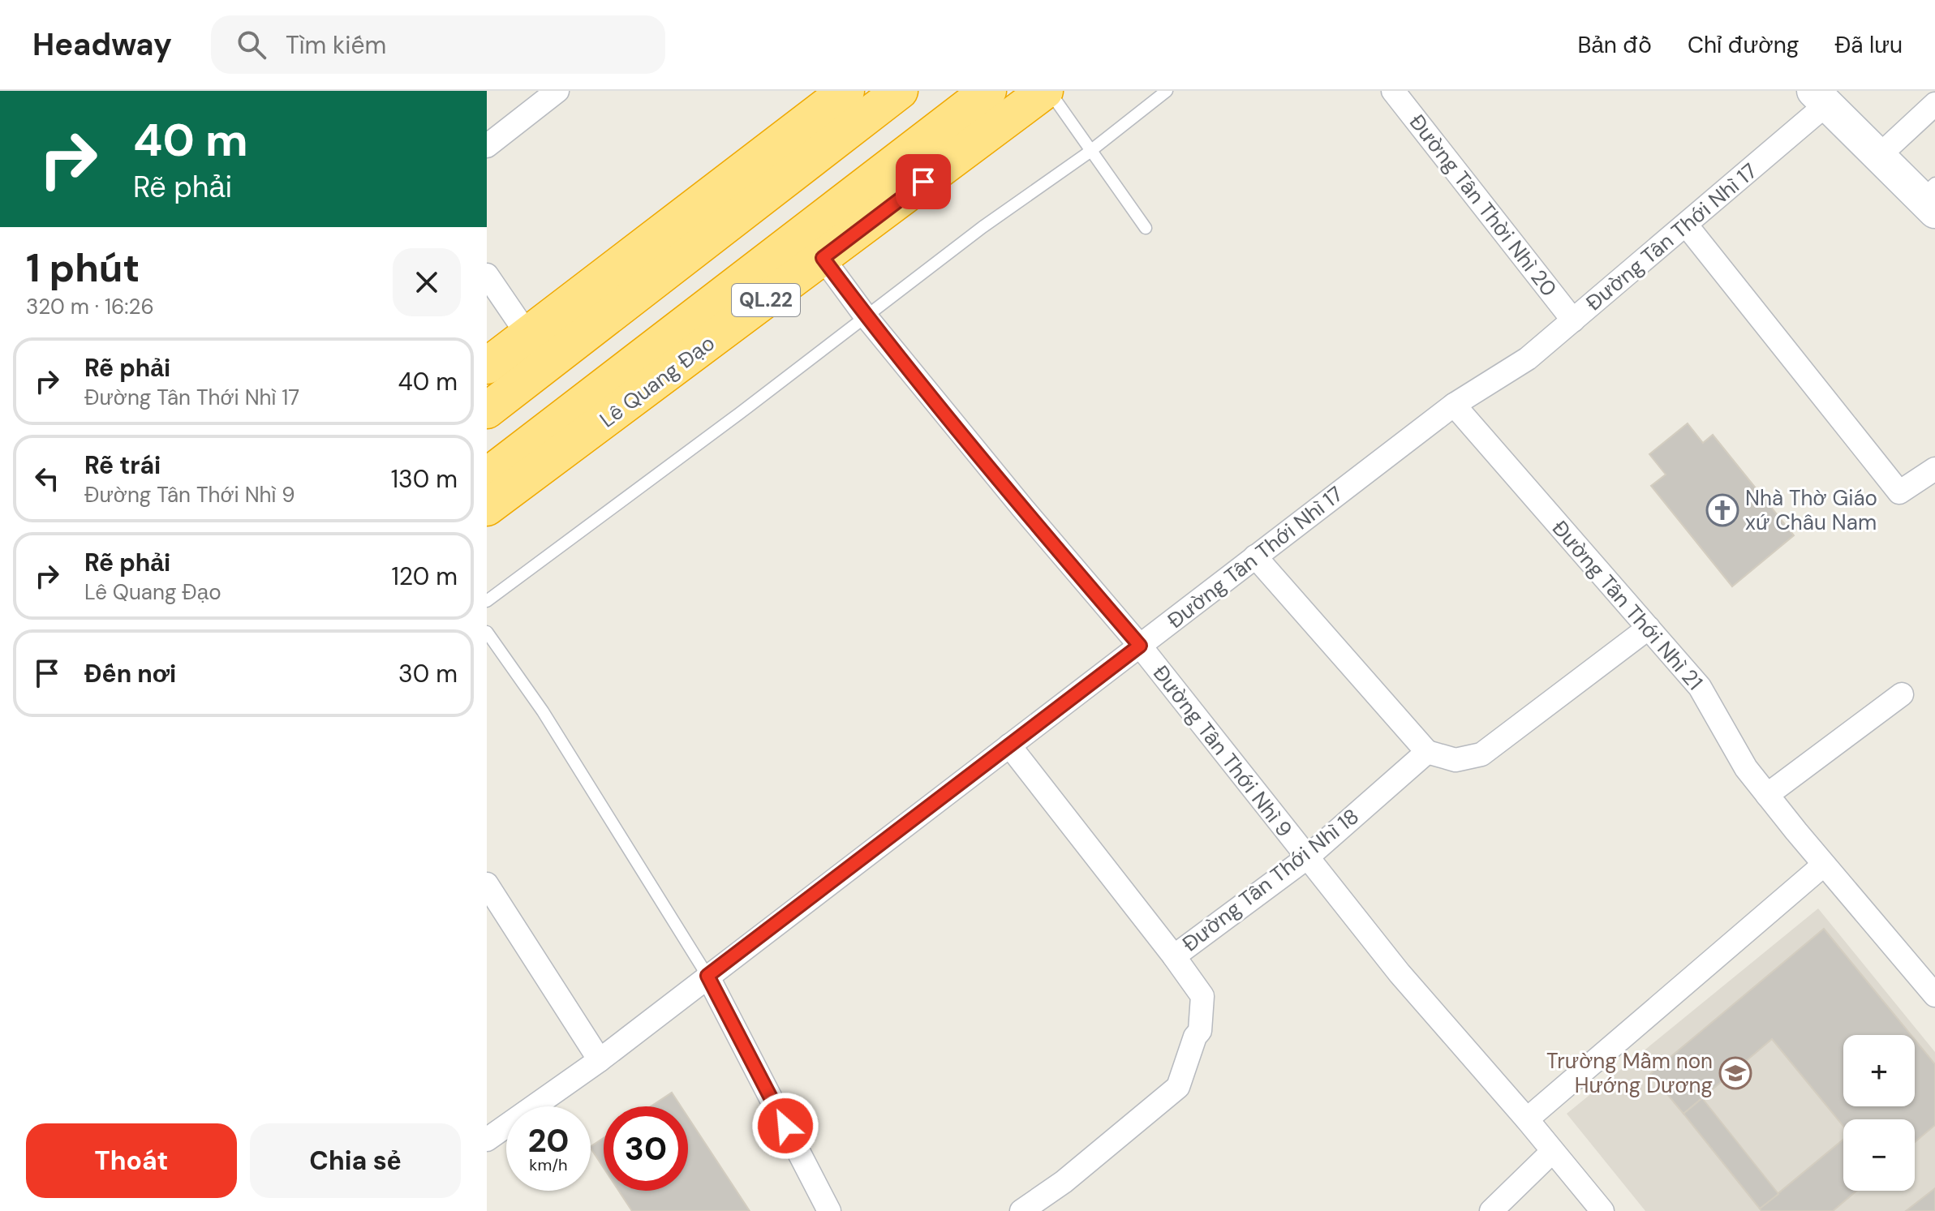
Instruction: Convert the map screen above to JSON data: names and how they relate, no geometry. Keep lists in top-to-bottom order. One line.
{"streets":{"highway":["QL.22","Lê Quang Đạo"],"street":["Đường Tân Thời Nhì 20","Đường Tân Thới Nhì 17","Đường Tân Thới Nhì 21","Đường Tân Thới Nhì 9","Đường Tân Thới Nhì 18"]},"crossings":[["Đường Tân Thời Nhì 20","Đường Tân Thới Nhì 17"],["Đường Tân Thới Nhì 17","Đường Tân Thới Nhì 21"],["Đường Tân Thới Nhì 17","Đường Tân Thới Nhì 9"],["Lê Quang Đạo","Đường Tân Thới Nhì 9"],["Đường Tân Thới Nhì 9","Đường Tân Thới Nhì 18"]],"places":{"church":["Nhà Thờ Giáo xứ Châu Nam"],"school or university":["Trường Mầm non Hướng Dương"]},"page":{"header":"Headway","search":"Tìm kiếm","nav":["Bản đồ","Chỉ đường","Đã lưu"],"turn":["40 m","Rẽ phải"],"heading":["1 phút","320 m · 16:26"],"list":[{"name":"Rẽ phải","note":"Đường Tân Thới Nhì 17","value":"40 m"},{"name":"Rẽ trái","note":"Đường Tân Thới Nhì 9","value":"130 m"},{"name":"Rẽ phải","note":"Lê Quang Đạo","value":"120 m"},{"name":"Đến nơi","value":"30 m"}],"map_buttons":["+","−"],"speed":"20 km/h","limit":"30","buttons":["Thoát","Chia sẻ"]}}
